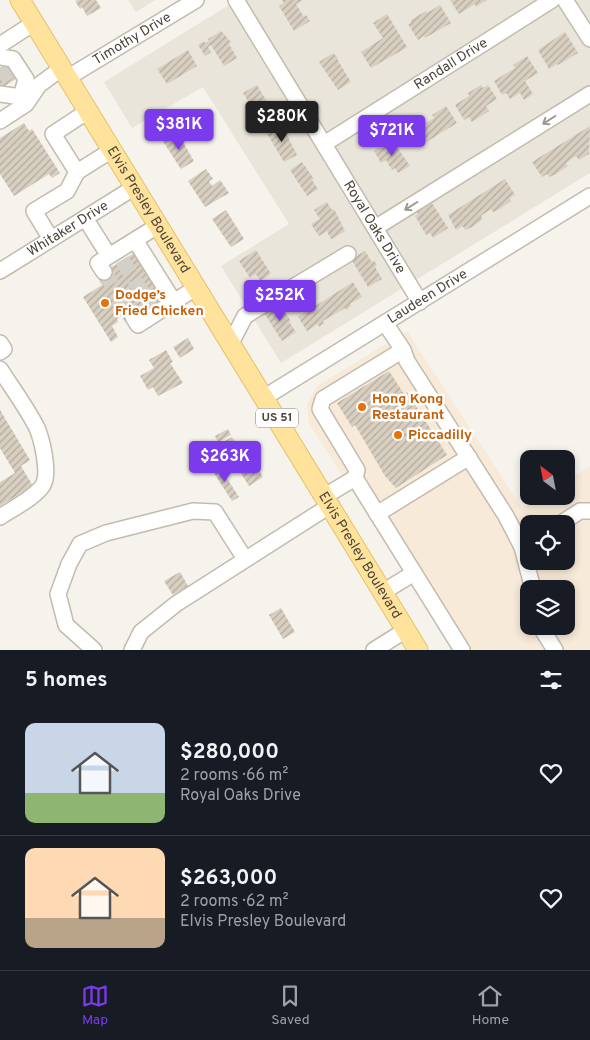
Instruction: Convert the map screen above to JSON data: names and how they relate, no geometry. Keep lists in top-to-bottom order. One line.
{"streets":{"main road":["Elvis Presley Boulevard","US 51"],"street":["Timothy Drive","Randall Drive","Royal Oaks Drive","Whitaker Drive","Laudeen Drive"]},"crossings":[["Timothy Drive","Elvis Presley Boulevard"],["Randall Drive","Royal Oaks Drive"],["Elvis Presley Boulevard","Whitaker Drive"],["Elvis Presley Boulevard","Laudeen Drive"],["Royal Oaks Drive","Laudeen Drive"]],"places":["Dodge’s Fried Chicken","Hong Kong Restaurant","Piccadilly"],"north":"top left","page":{"price":["$280K","$381K","$721K","$252K","$263K"],"heading":"5 homes","list":[{"name":"$280,000","note":"2 rooms · 66 m² · Royal Oaks Drive"},{"name":"$263,000","note":"2 rooms · 62 m² · Elvis Presley Boulevard"}],"tabs":["Map","Saved","Home"]}}
